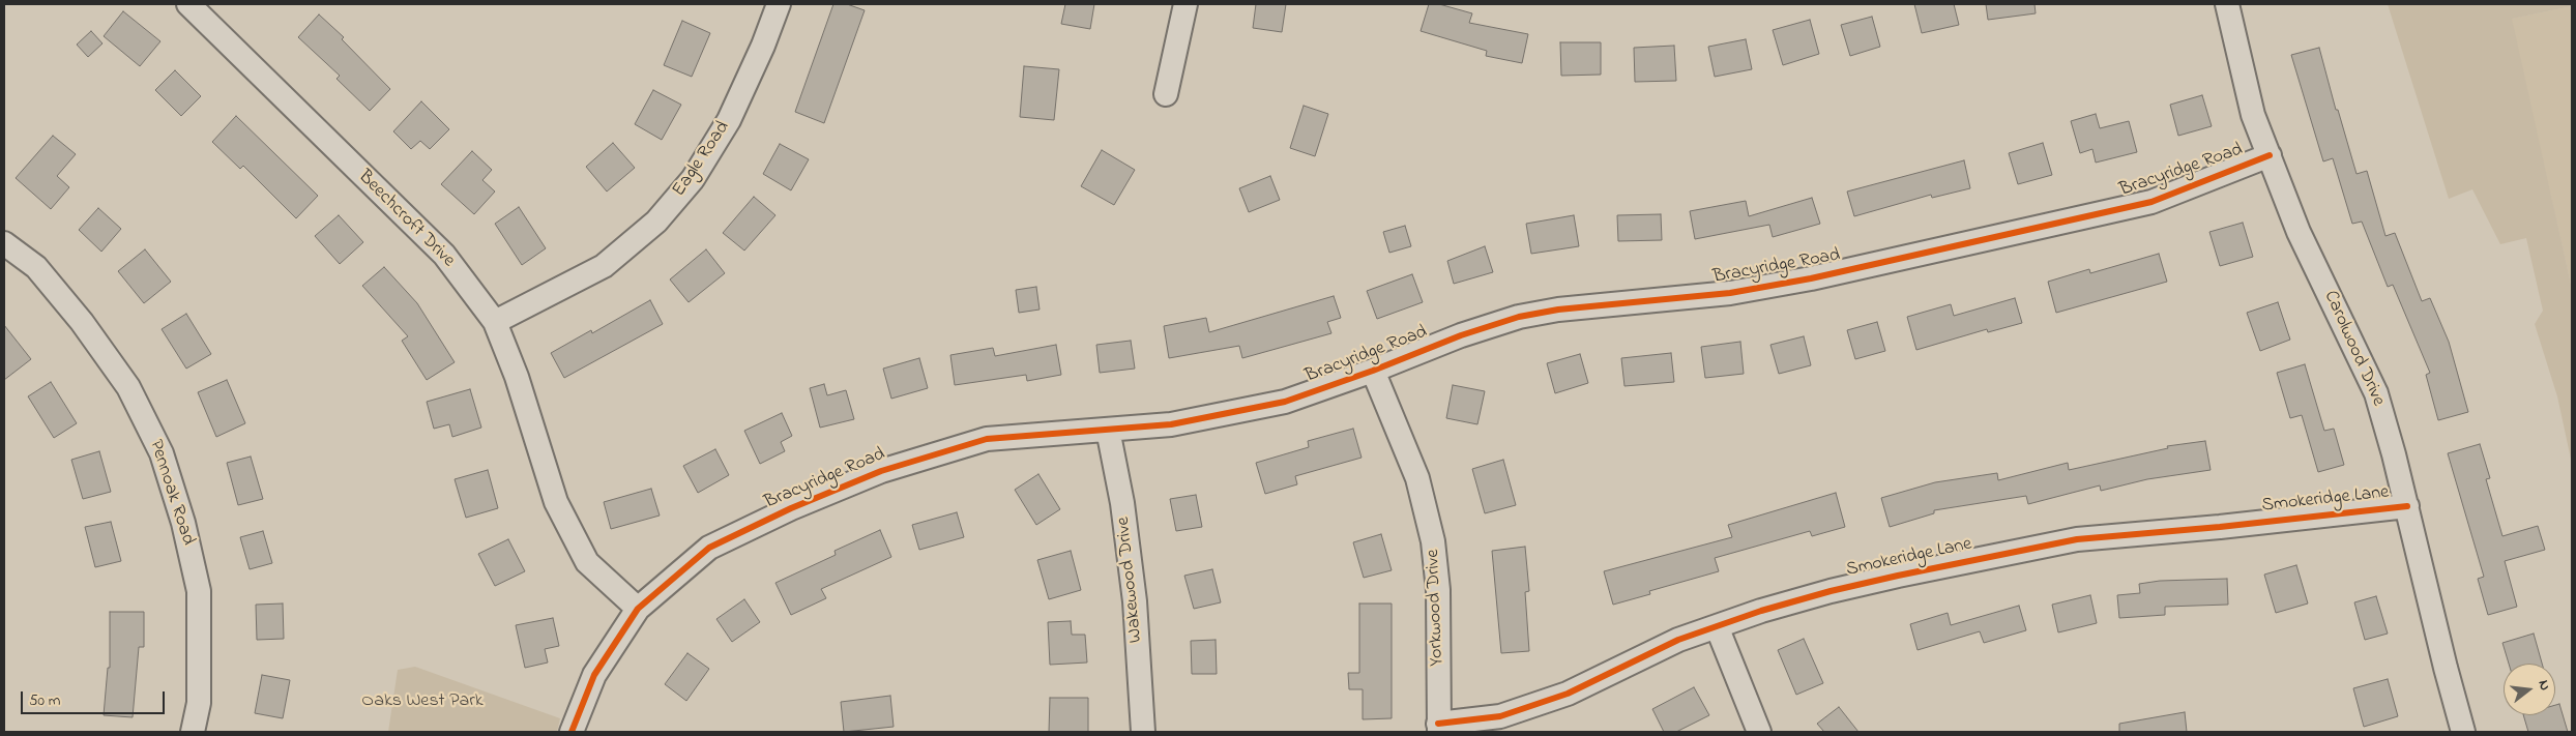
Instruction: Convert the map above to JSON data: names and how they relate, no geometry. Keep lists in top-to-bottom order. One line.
{"streets":{"street":["Eagle Road","Bracyridge Road","Beechcroft Drive","Carolwood Drive","Pennoak Road","Smokeridge Lane","Wakewood Drive","Yorkwood Drive"]},"crossings":[["Eagle Road","Beechcroft Drive"],["Bracyridge Road","Beechcroft Drive"],["Bracyridge Road","Carolwood Drive"],["Bracyridge Road","Wakewood Drive"],["Bracyridge Road","Yorkwood Drive"],["Carolwood Drive","Smokeridge Lane"],["Smokeridge Lane","Yorkwood Drive"]],"parks":["Oaks West Park"],"scale_bar":"50 m","north":"right"}
